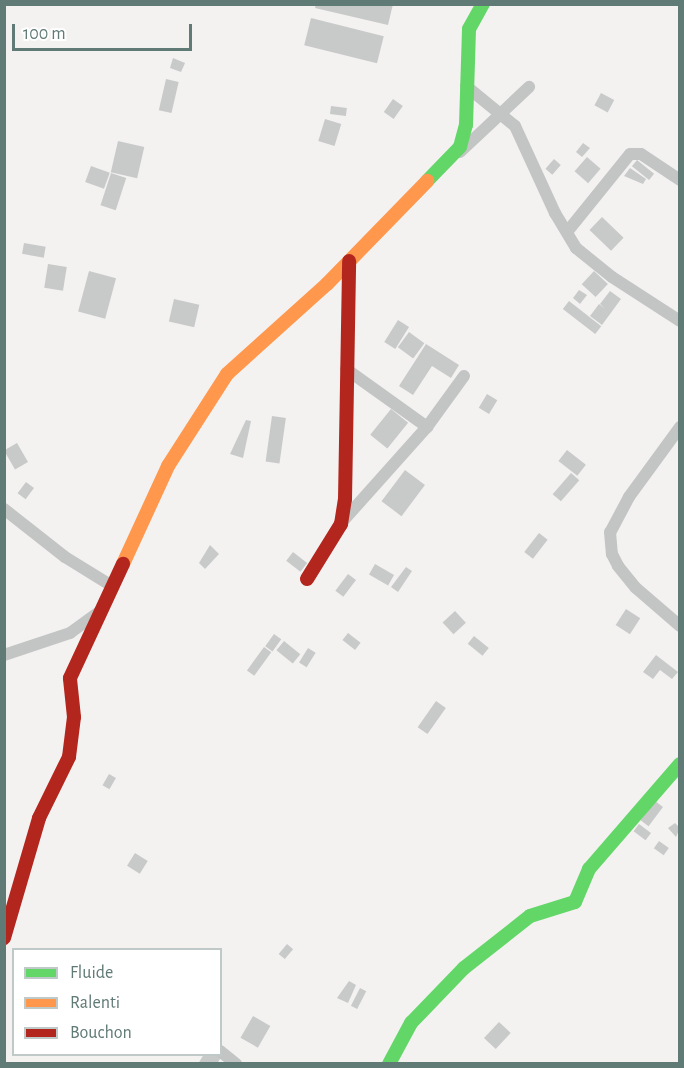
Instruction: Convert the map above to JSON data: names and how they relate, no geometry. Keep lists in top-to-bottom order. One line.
{"legend":["Fluide","Ralenti","Bouchon"],"scale_bar":"100 m"}
